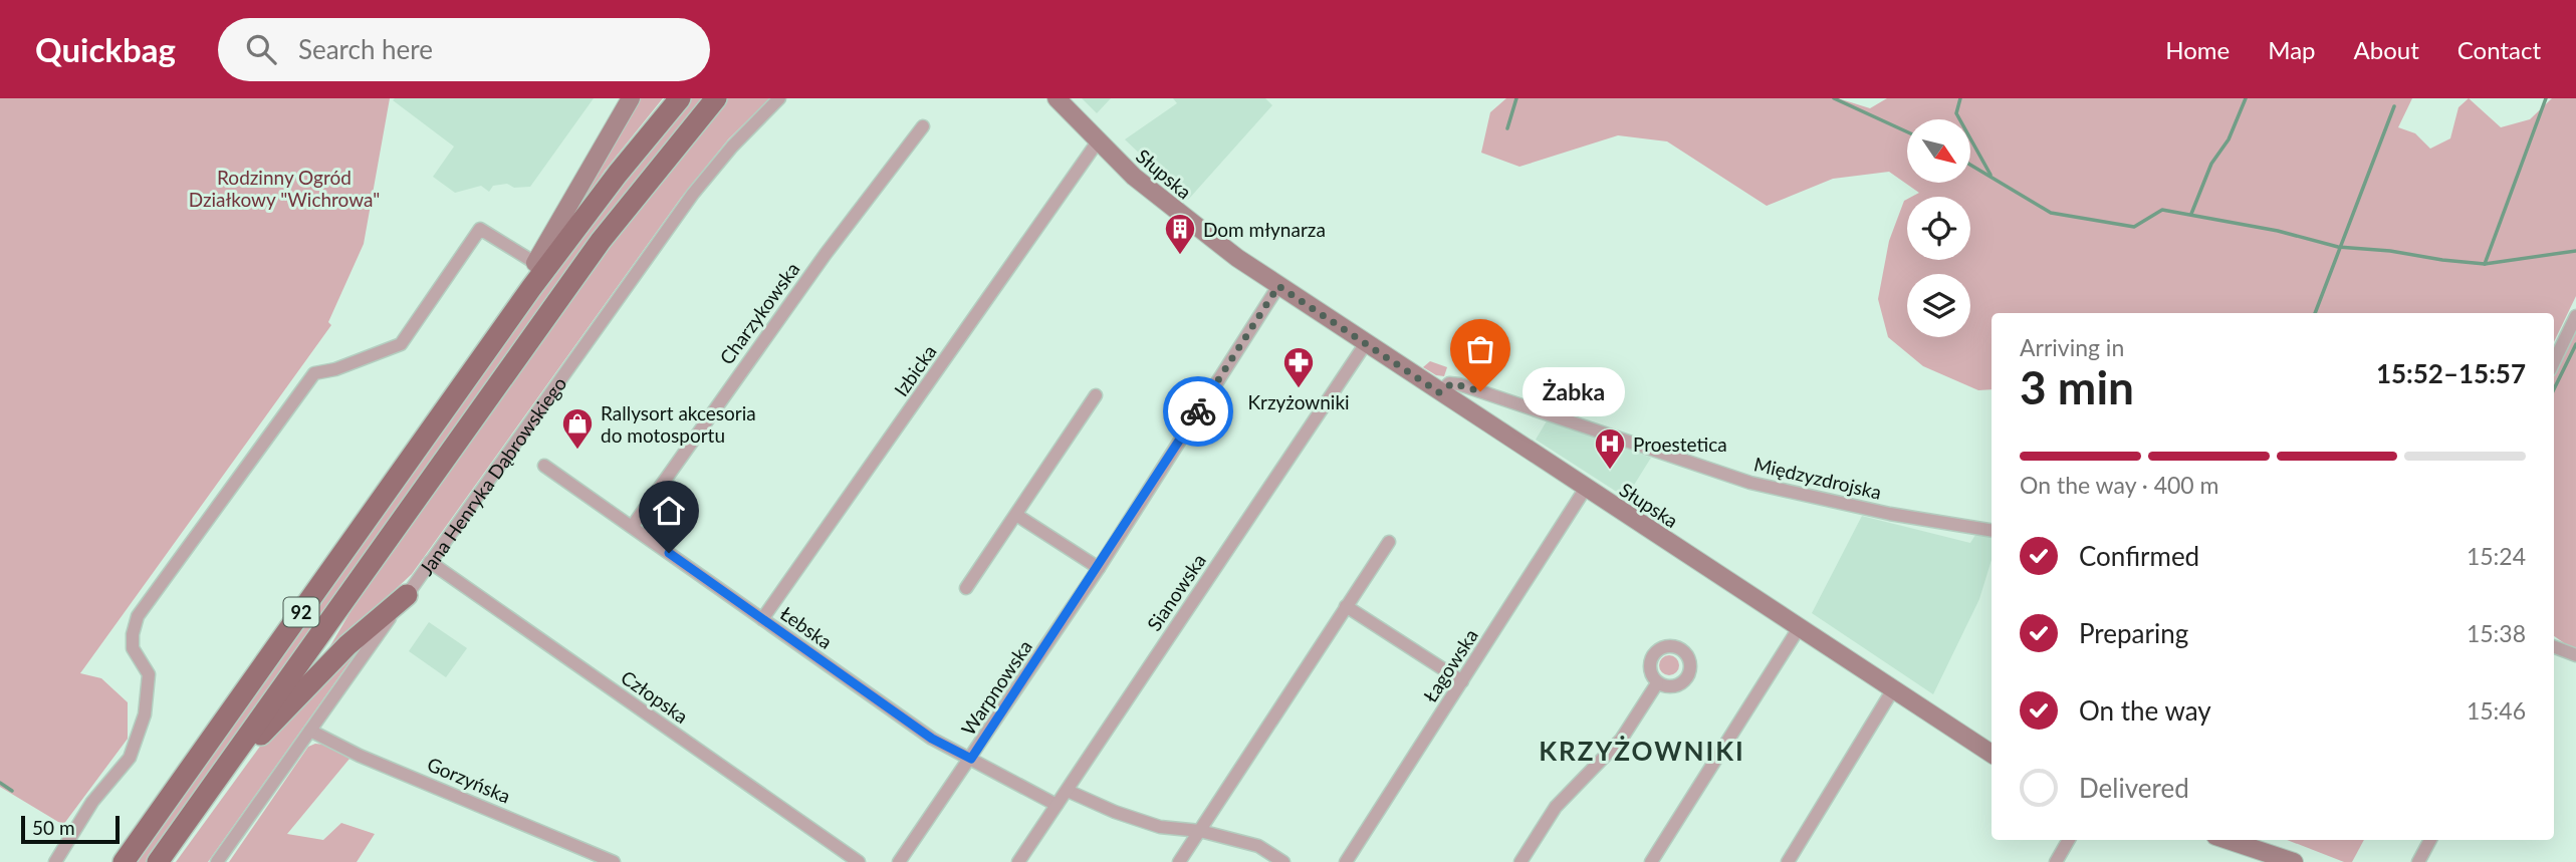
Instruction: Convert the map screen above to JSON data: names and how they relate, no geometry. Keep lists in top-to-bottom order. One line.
{"streets":{"main road":["92"],"street":["Słupska","Charzykowska","Izbicka","Jana Henryka Dąbrowskiego","Międzyzdrojska","Sianowska","Łebska","Łagowska","Warpnowska","Człopska","Gorzyńska"]},"crossings":[["Słupska","Izbicka"],["Słupska","Międzyzdrojska"],["Słupska","Sianowska"],["Słupska","Łagowska"],["Słupska","Warpnowska"],["Charzykowska","Łebska"],["Izbicka","Łebska"],["Jana Henryka Dąbrowskiego","Człopska"],["Jana Henryka Dąbrowskiego","Gorzyńska"],["Sianowska","Łebska"],["Łebska","Warpnowska"]],"districts":["KRZYŻOWNIKI"],"parks":["Rodzinny Ogród Działkowy \"Wichrowa\""],"places":{"building":["Dom młynarza"],"pharmacy":["Krzyżowniki"],"other":["Żabka"],"shop":["Rallysort akcesoria do motosportu"],"hospital":["Proestetica"]},"scale_bar":"50 m","north":"bottom right","page":{"header":"Quickbag","search":"Search here","nav":["Home","Map","About","Contact"],"heading":["3 min","Arriving in","15:52–15:57"],"bubble":"Żabka","bar":"On the way · 400 m","list":[["Confirmed","15:24"],["Preparing","15:38"],["On the way","15:46"],"Delivered"],"scale":"50 m"}}
